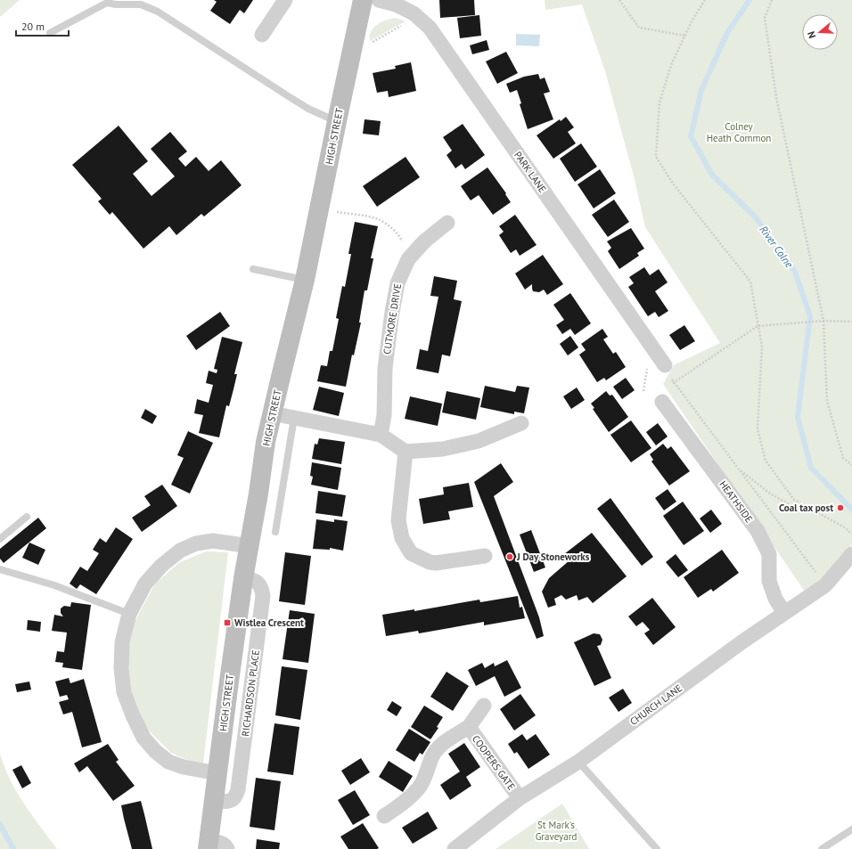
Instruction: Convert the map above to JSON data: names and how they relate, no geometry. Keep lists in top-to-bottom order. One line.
{"streets":{"street":["HIGH STREET","PARK LANE","CUTMORE DRIVE","HEATHSIDE","RICHARDSON PLACE","CHURCH LANE","COOPERS GATE"]},"crossings":[["HIGH STREET","RICHARDSON PLACE"],["HEATHSIDE","CHURCH LANE"],["CHURCH LANE","COOPERS GATE"]],"water":["River Colne"],"parks":["Colney Heath Common","St Mark's Graveyard"],"places":{"other":["Coal tax post","J Day Stoneworks"],"transit":["Wistlea Crescent"]},"scale_bar":"20 m","north":"left"}
